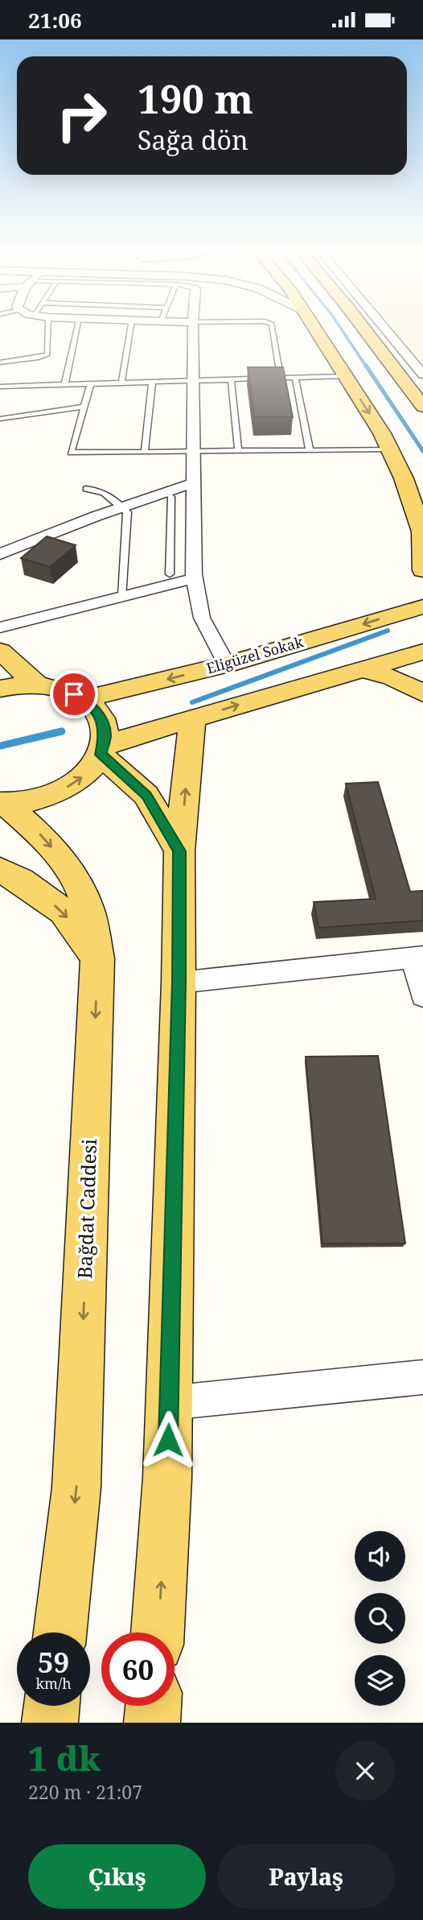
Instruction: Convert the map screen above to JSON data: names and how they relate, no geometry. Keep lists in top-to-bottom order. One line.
{"streets":{"main road":["Eligüzel Sokak","Bağdat Caddesi"]},"page":{"status":"21:06","turn":["190 m","Sağa dön"],"speed":"59 km/h","limit":"60","heading":["1 dk","220 m · 21:07"],"buttons":["Çıkış","Paylaş"]}}
